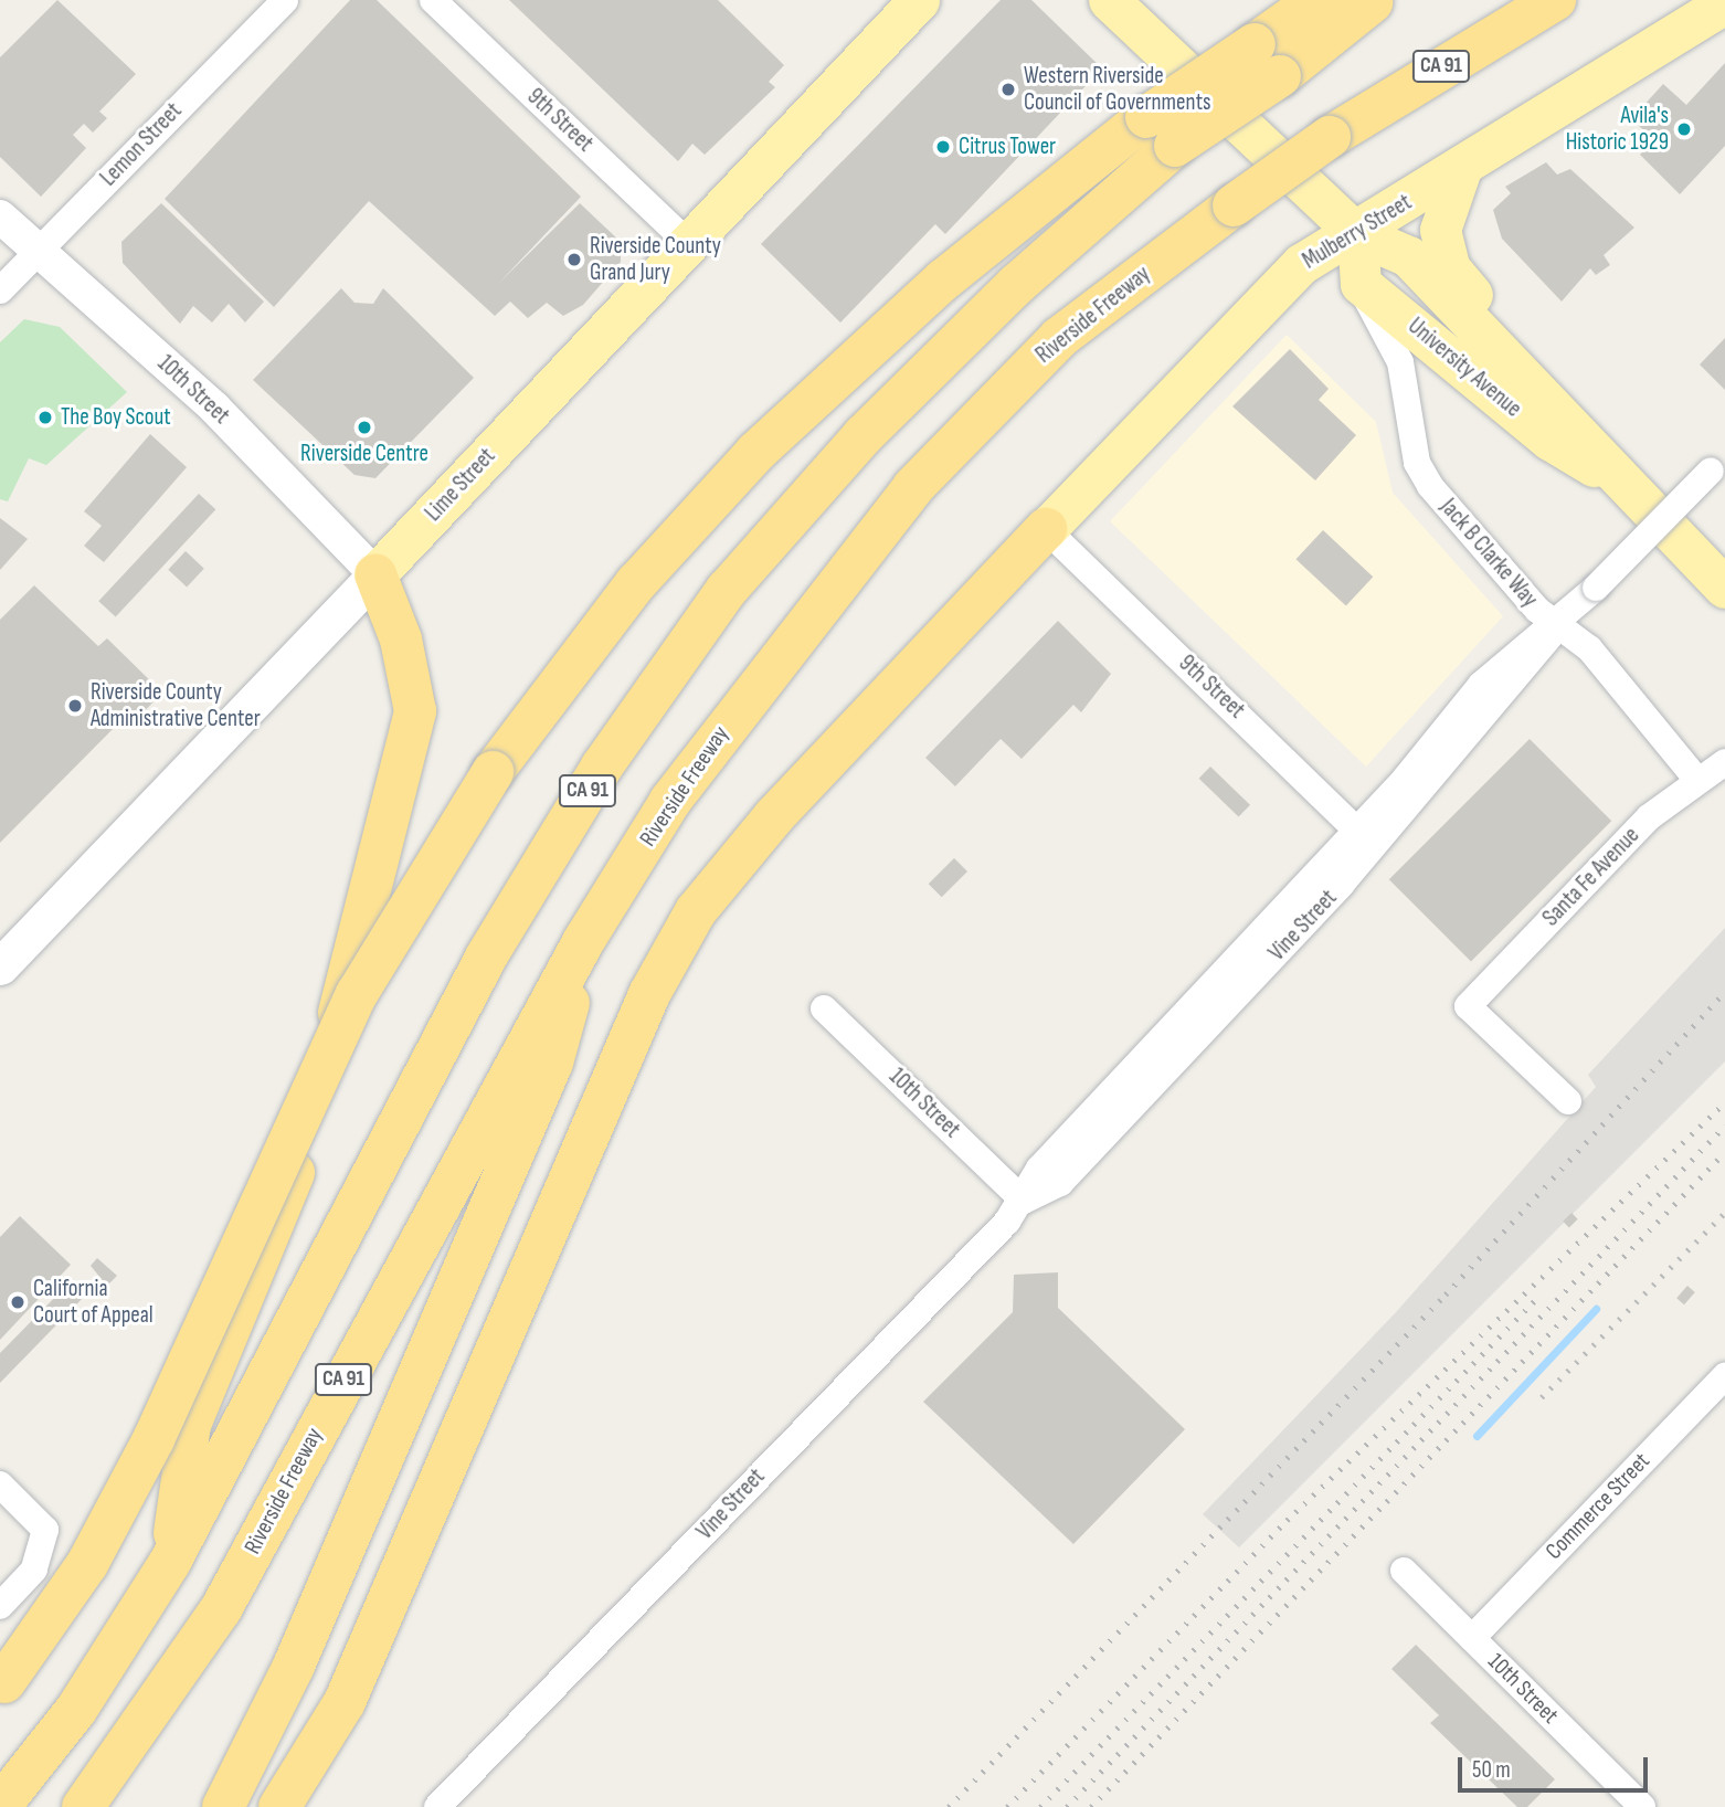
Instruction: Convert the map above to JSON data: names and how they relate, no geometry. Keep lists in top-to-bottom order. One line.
{"streets":{"highway":["CA 91","Riverside Freeway"],"main road":["Mulberry Street","University Avenue","Lime Street"],"street":["9th Street","Lemon Street","10th Street","Jack B Clarke Way","Santa Fe Avenue","Vine Street","Commerce Street"]},"crossings":[["9th Street","Mulberry Street"],["9th Street","Lime Street"],["9th Street","Vine Street"],["Lemon Street","10th Street"],["Mulberry Street","University Avenue"],["University Avenue","Jack B Clarke Way"],["10th Street","Lime Street"],["10th Street","Vine Street"],["10th Street","Commerce Street"],["Jack B Clarke Way","Santa Fe Avenue"],["Jack B Clarke Way","Vine Street"]],"places":["Western Riverside Council of Governments","Avila's Historic 1929","Citrus Tower","Riverside County Grand Jury","The Boy Scout","Riverside Centre","Riverside County Administrative Center","California Court of Appeal"],"scale_bar":"50 m"}
